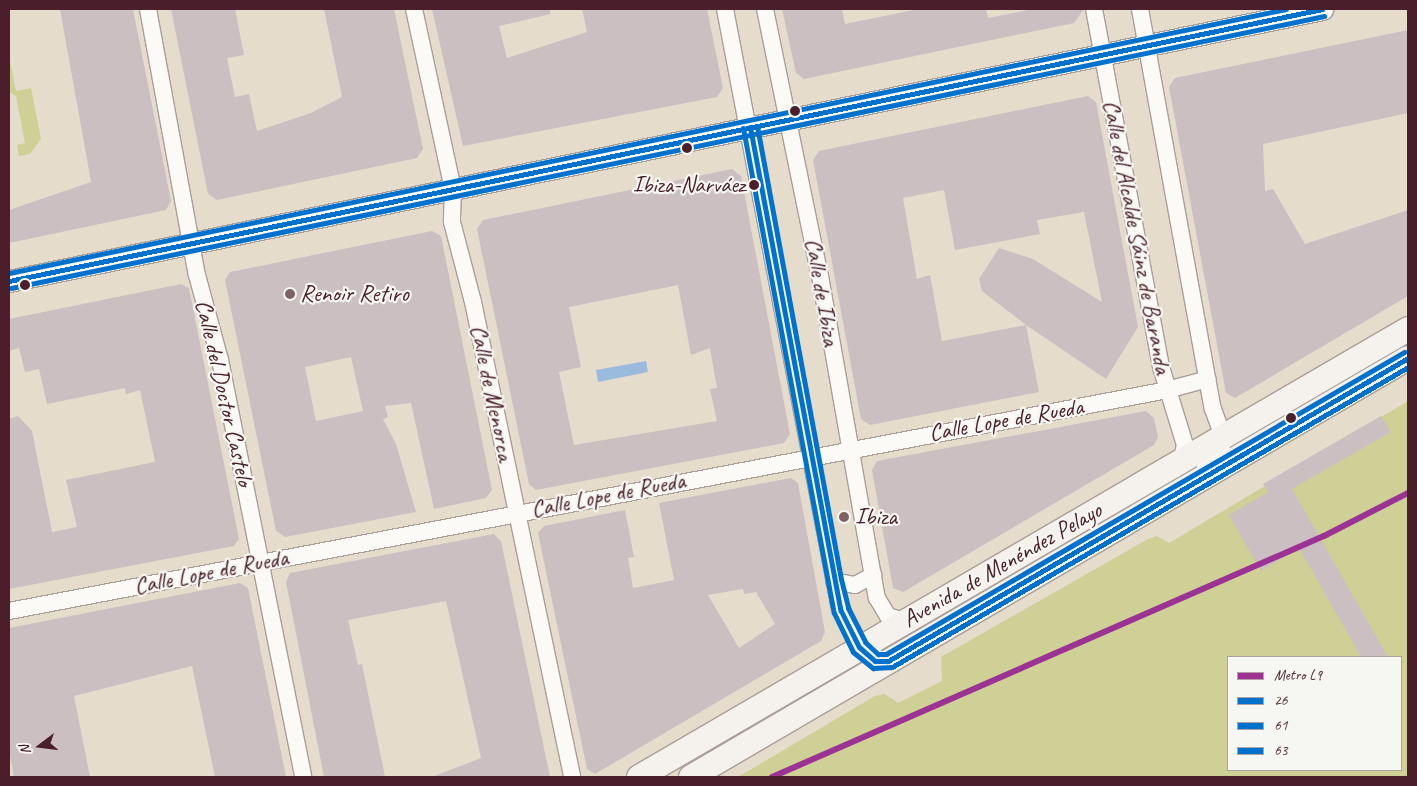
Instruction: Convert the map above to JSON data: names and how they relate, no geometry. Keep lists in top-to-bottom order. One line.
{"streets":{"main road":["Avenida de Menéndez Pelayo"],"street":["Calle del Alcalde Sáinz de Baranda","Calle de Ibiza","Calle del Doctor Castelo","Calle de Menorca","Calle Lope de Rueda"]},"crossings":[["Calle del Alcalde Sáinz de Baranda","Calle Lope de Rueda"],["Calle del Alcalde Sáinz de Baranda","Avenida de Menéndez Pelayo"],["Calle de Ibiza","Calle Lope de Rueda"],["Calle de Ibiza","Avenida de Menéndez Pelayo"],["Calle del Doctor Castelo","Calle Lope de Rueda"],["Calle de Menorca","Calle Lope de Rueda"]],"places":["Ibiza-Narváez","Renoir Retiro","Ibiza"],"lines":["transit line 26","transit line 63","transit line 61","metro line L9"],"legend":["Metro L9","26","61","63"],"north":"left"}
